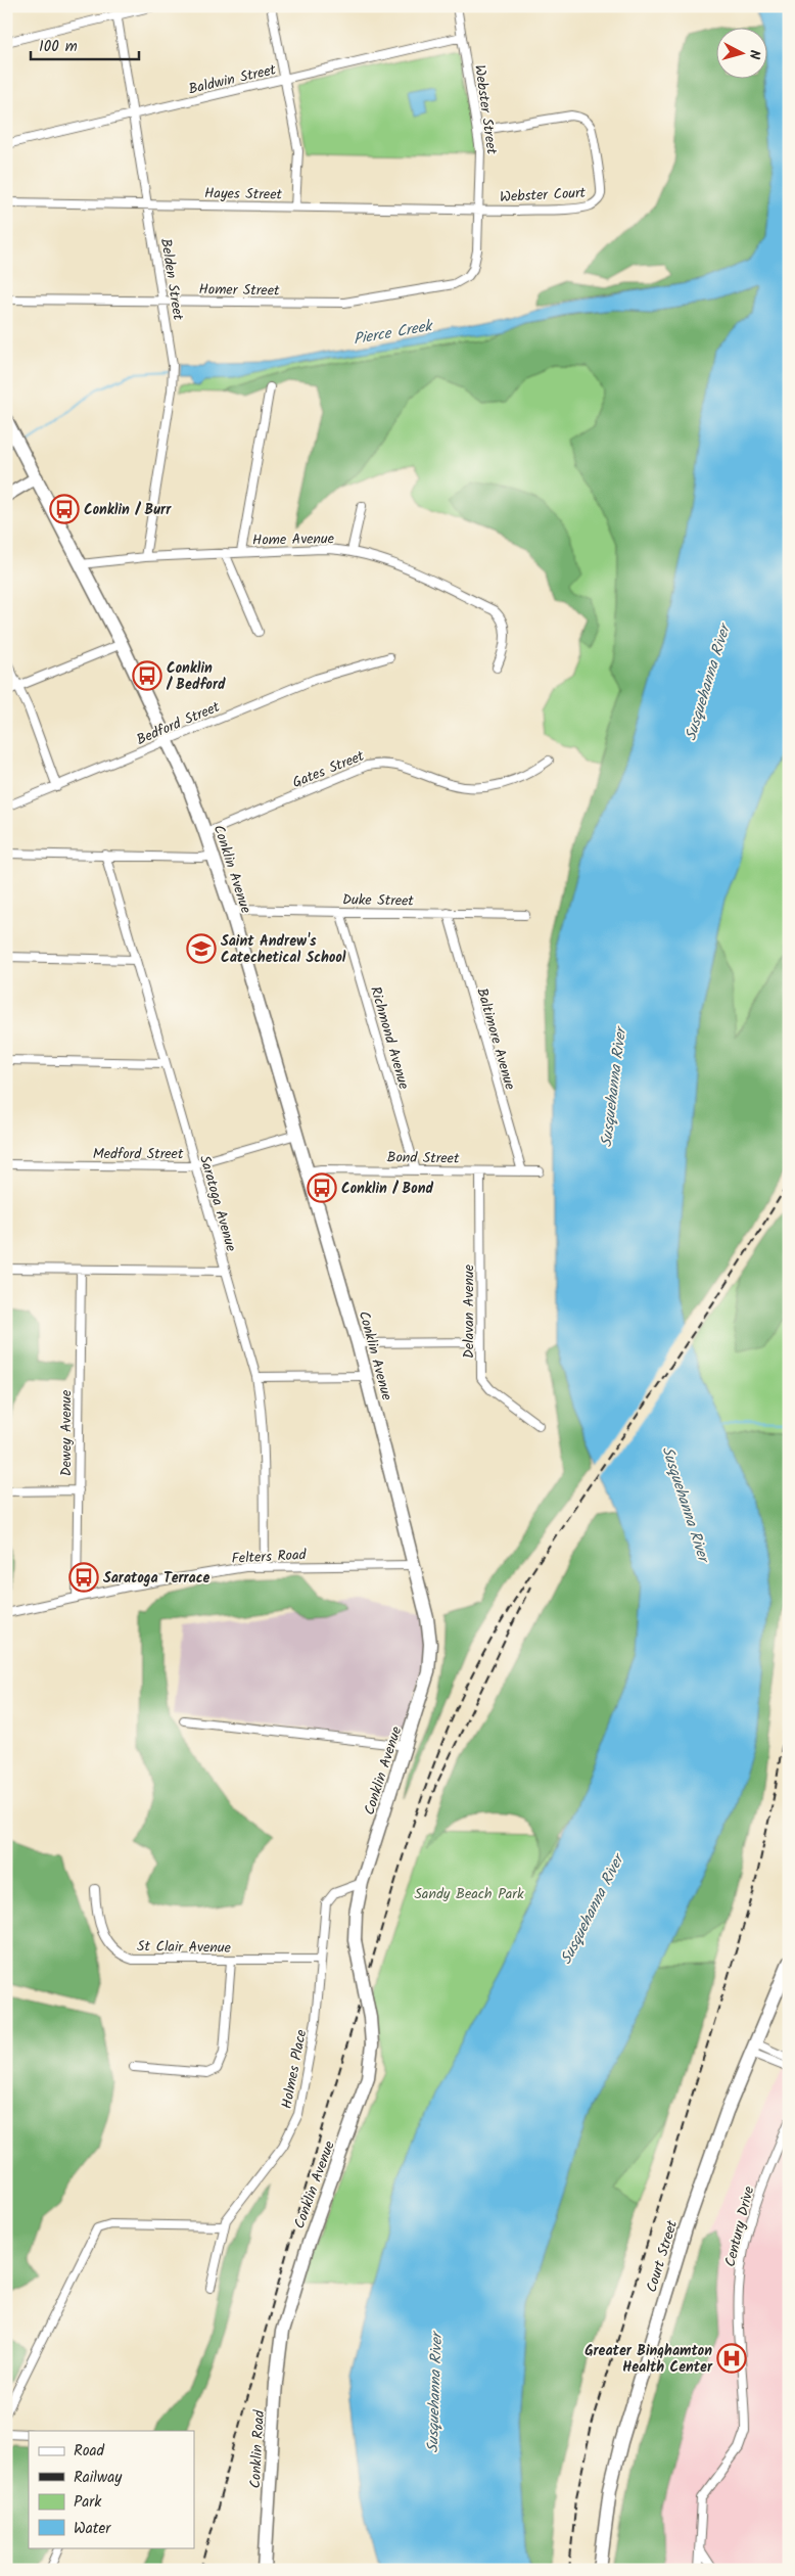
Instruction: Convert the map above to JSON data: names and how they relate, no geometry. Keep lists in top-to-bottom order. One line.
{"streets":{"main road":["Conklin Avenue","Court Street","Conklin Road"],"street":["Baldwin Street","Webster Street","Hayes Street","Webster Court","Belden Street","Homer Street","Home Avenue","Bedford Street","Gates Street","Duke Street","Richmond Avenue","Baltimore Avenue","Medford Street","Bond Street","Saratoga Avenue","Delavan Avenue","Dewey Avenue","Felters Road","St Clair Avenue","Holmes Place","Century Drive"]},"crossings":[["Baldwin Street","Webster Street"],["Baldwin Street","Belden Street"],["Webster Street","Hayes Street"],["Webster Street","Webster Court"],["Webster Street","Homer Street"],["Hayes Street","Webster Court"],["Hayes Street","Belden Street"],["Belden Street","Homer Street"],["Belden Street","Home Avenue"],["Home Avenue","Conklin Avenue"],["Bedford Street","Conklin Avenue"],["Gates Street","Conklin Avenue"],["Conklin Avenue","Duke Street"],["Conklin Avenue","Medford Street"],["Conklin Avenue","Bond Street"],["Conklin Avenue","Felters Road"],["Conklin Avenue","Holmes Place"],["Conklin Avenue","Conklin Road"],["Duke Street","Richmond Avenue"],["Duke Street","Baltimore Avenue"],["Richmond Avenue","Bond Street"],["Baltimore Avenue","Bond Street"],["Medford Street","Saratoga Avenue"],["Bond Street","Delavan Avenue"],["Saratoga Avenue","Felters Road"],["Dewey Avenue","Felters Road"],["St Clair Avenue","Holmes Place"]],"water":["Pierce Creek","Susquehanna River"],"parks":["Sandy Beach Park"],"places":{"bus stop":["Conklin / Burr","Conklin / Bedford","Conklin / Bond","Saratoga Terrace"],"school or university":["Saint Andrew's Catechetical School"],"hospital":["Greater Binghamton Health Center"]},"legend":["Road","Railway","Park","Water"],"scale_bar":"100 m","north":"right"}
